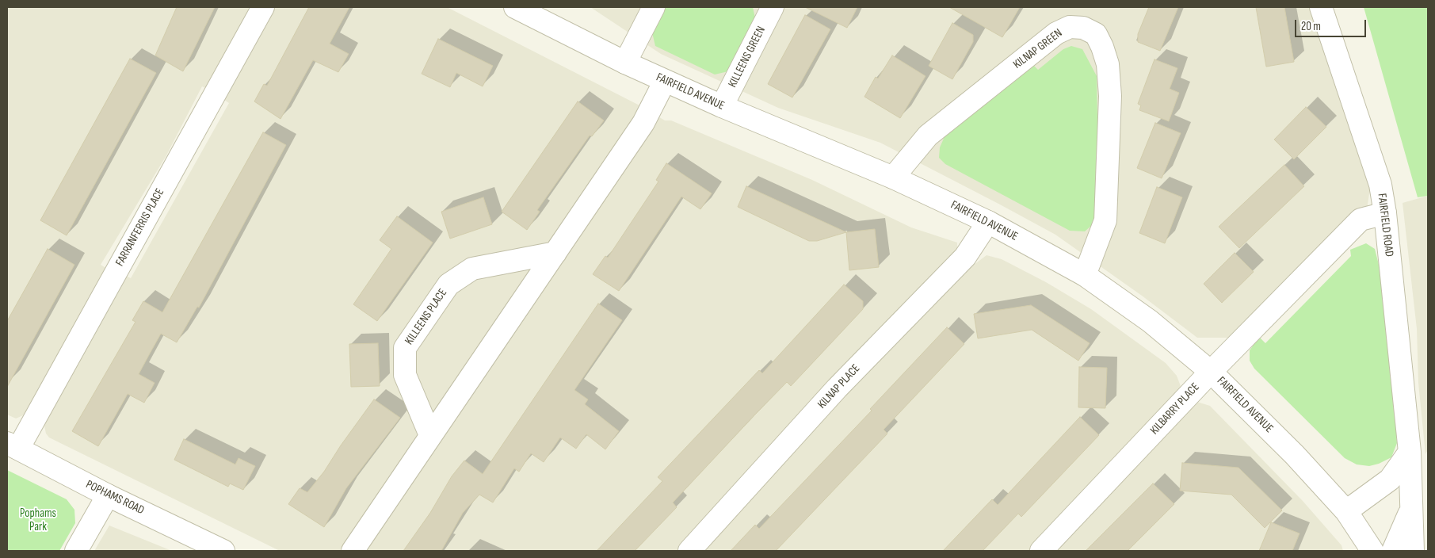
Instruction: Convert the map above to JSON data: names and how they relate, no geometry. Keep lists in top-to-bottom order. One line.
{"streets":{"street":["KILNAP GREEN","KILLEENS GREEN","FAIRFIELD AVENUE","FAIRFIELD ROAD","FARRANFERRIS PLACE","KILLEENS PLACE","KILNAP PLACE","KILBARRY PLACE","POPHAMS ROAD"]},"crossings":[["KILNAP GREEN","FAIRFIELD AVENUE"],["KILLEENS GREEN","FAIRFIELD AVENUE"],["FAIRFIELD AVENUE","KILNAP PLACE"],["FAIRFIELD AVENUE","KILBARRY PLACE"],["FAIRFIELD ROAD","KILBARRY PLACE"],["FARRANFERRIS PLACE","POPHAMS ROAD"]],"parks":["Pophams Park"],"scale_bar":"20 m"}
